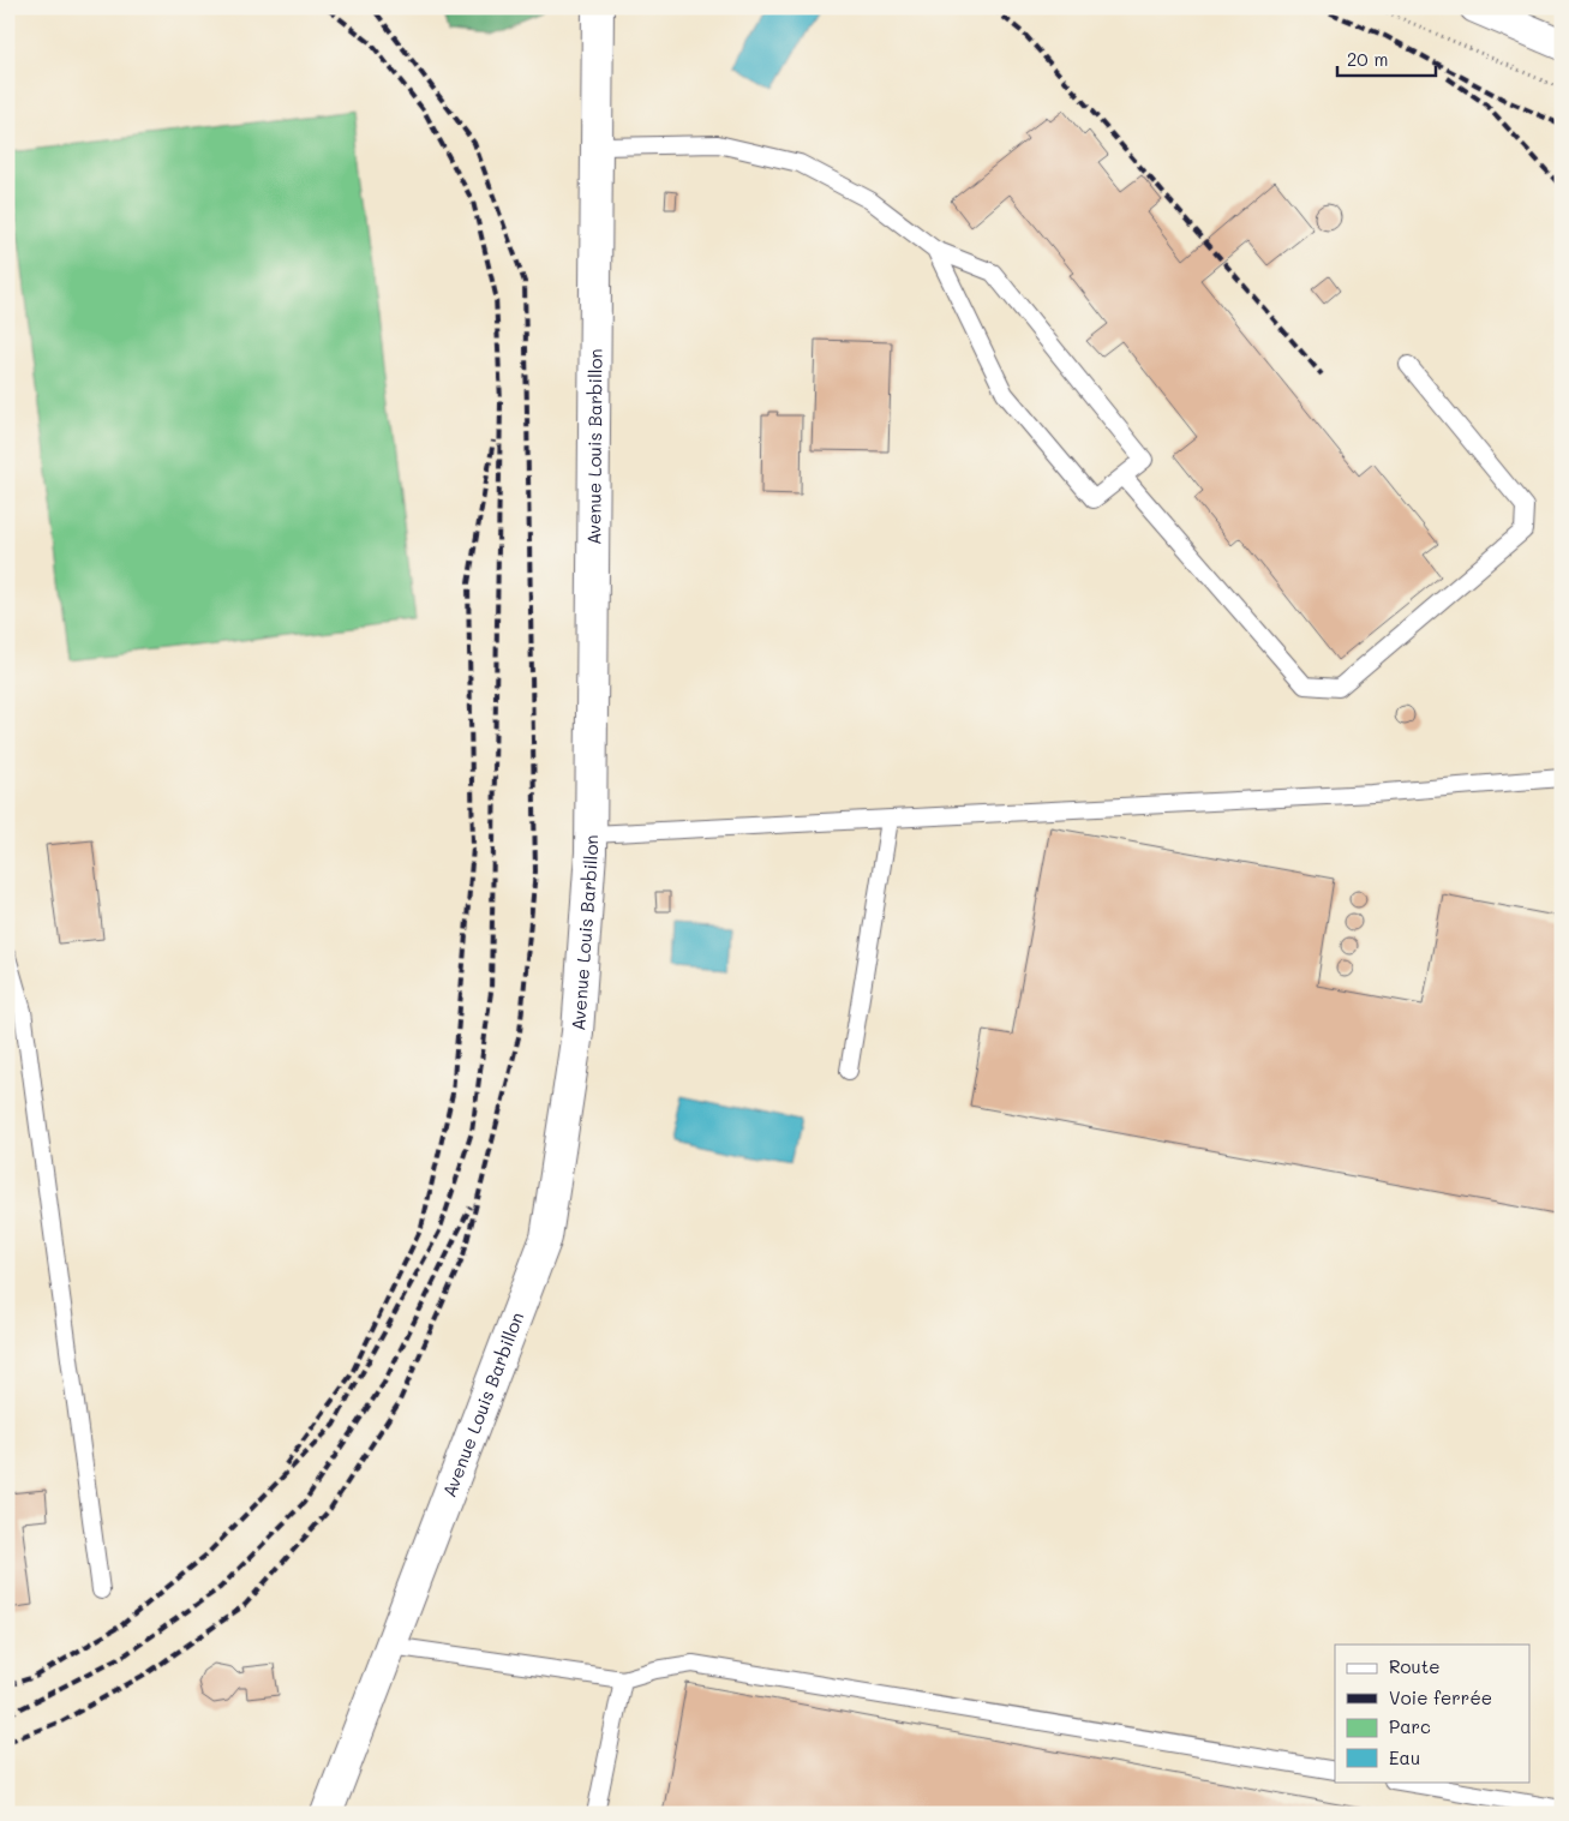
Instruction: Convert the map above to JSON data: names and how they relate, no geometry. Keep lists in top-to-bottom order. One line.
{"streets":{"street":["Avenue Louis Barbillon"]},"legend":["Route","Voie ferrée","Parc","Eau"],"scale_bar":"20 m"}
